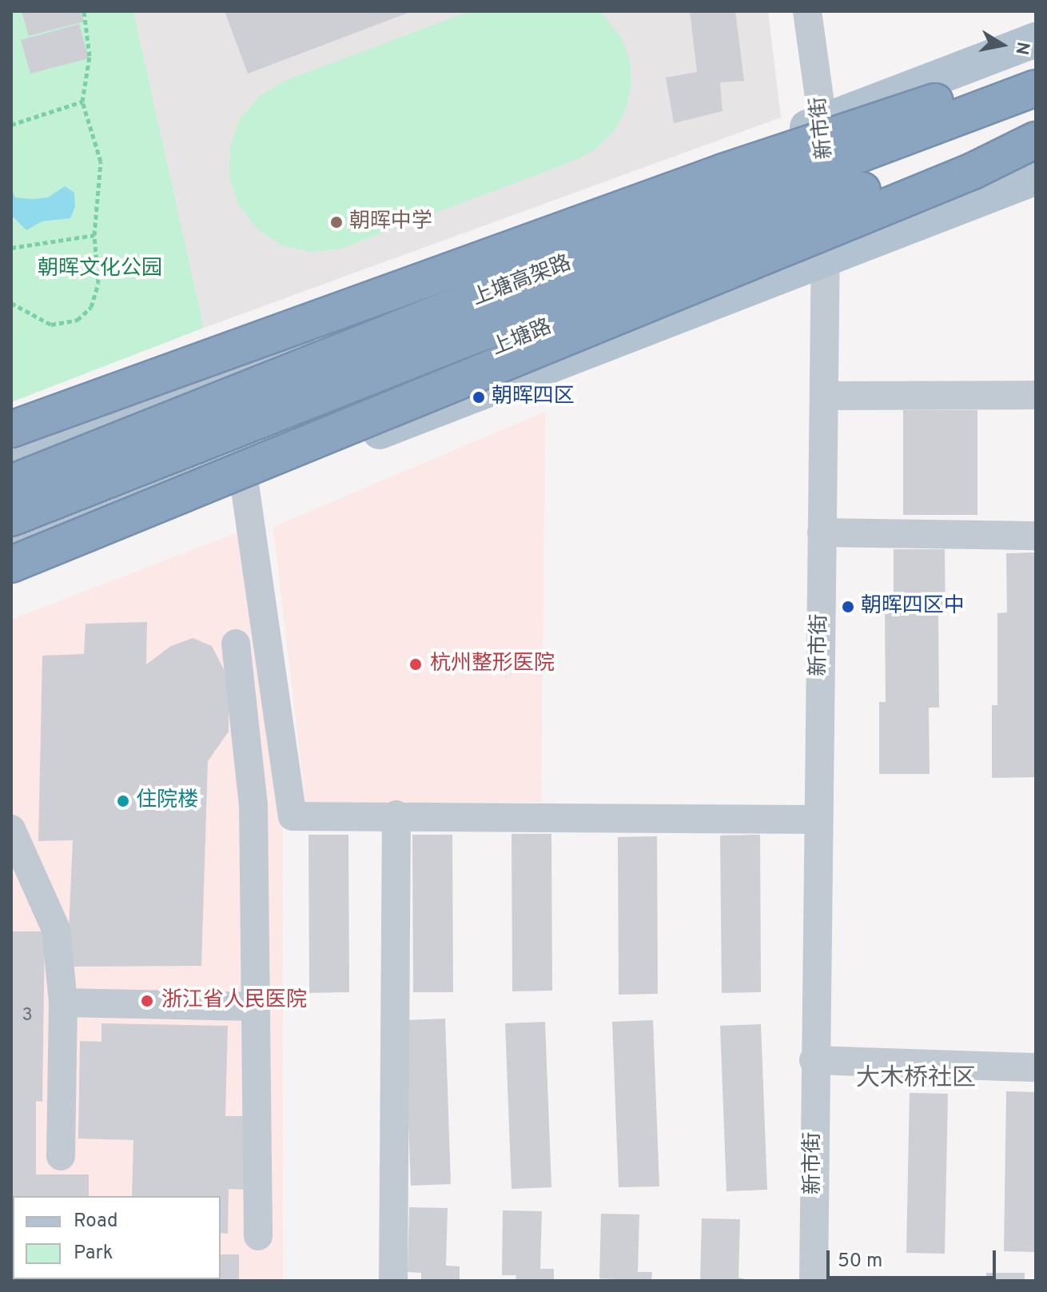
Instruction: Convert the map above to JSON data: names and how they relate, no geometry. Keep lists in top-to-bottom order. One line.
{"streets":{"highway":["上塘高架路"],"main road":["上塘路"],"street":["新市街"]},"crossings":[["新市街","上塘路"]],"districts":["大木桥社区"],"parks":["朝晖文化公园"],"places":["朝晖中学","朝晖四区","朝晖四区中","杭州整形医院","住院楼","浙江省人民医院"],"house_numbers":["3"],"legend":["Road","Park"],"scale_bar":"50 m","north":"right"}
